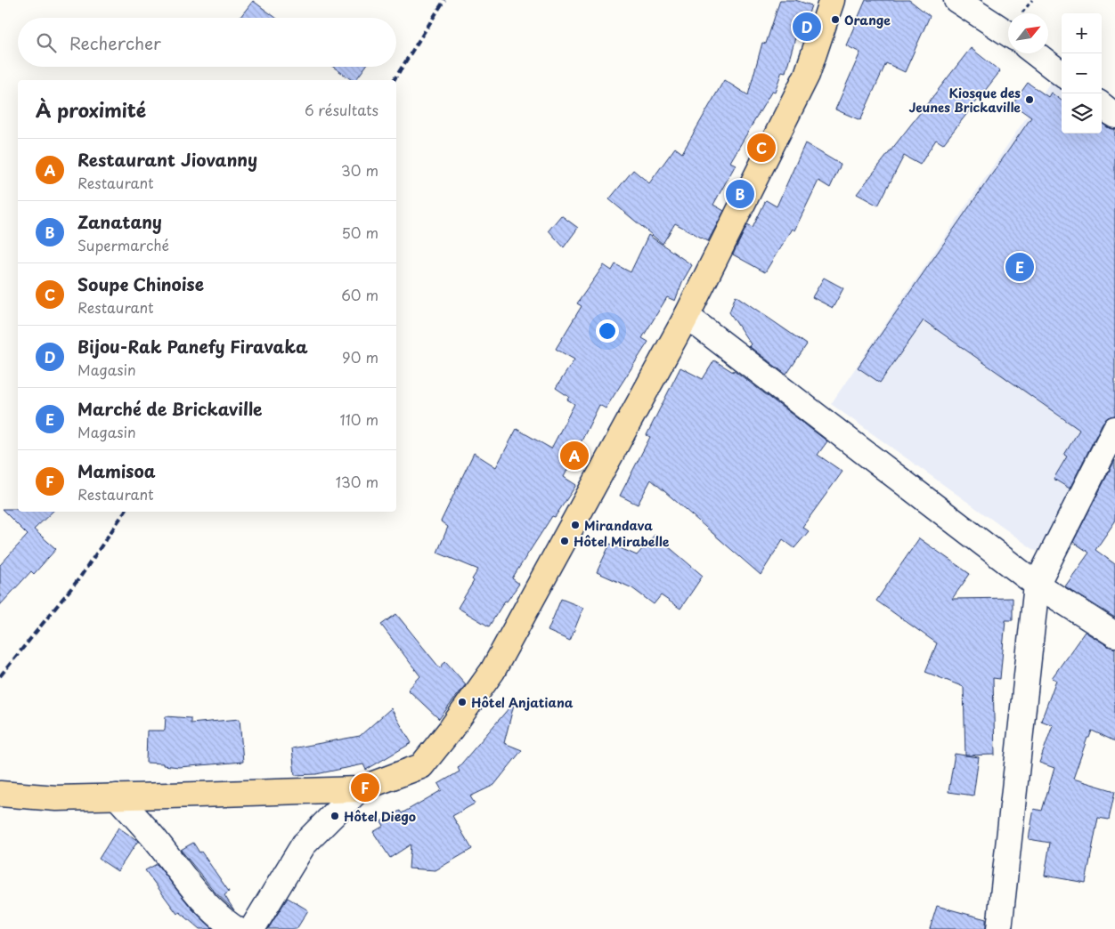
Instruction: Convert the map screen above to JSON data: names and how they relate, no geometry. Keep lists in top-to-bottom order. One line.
{"places":["Orange","Kiosque des Jeunes Brickaville","Mirandava","Hôtel Mirabelle","Hôtel Anjatiana","Hôtel Diego"],"north":"top right","page":{"pins":["D","C","B","E","A","F"],"map_buttons":["+","−"],"search":"Rechercher","heading":["À proximité","6 résultats"],"list":[{"mark":"A","name":"Restaurant Jiovanny","note":"Restaurant","value":"30 m"},{"mark":"B","name":"Zanatany","note":"Supermarché","value":"50 m"},{"mark":"C","name":"Soupe Chinoise","note":"Restaurant","value":"60 m"},{"mark":"D","name":"Bijou-Rak Panefy Firavaka","note":"Magasin","value":"90 m"},{"mark":"E","name":"Marché de Brickaville","note":"Magasin","value":"110 m"},{"mark":"F","name":"Mamisoa","note":"Restaurant","value":"130 m"}]}}
